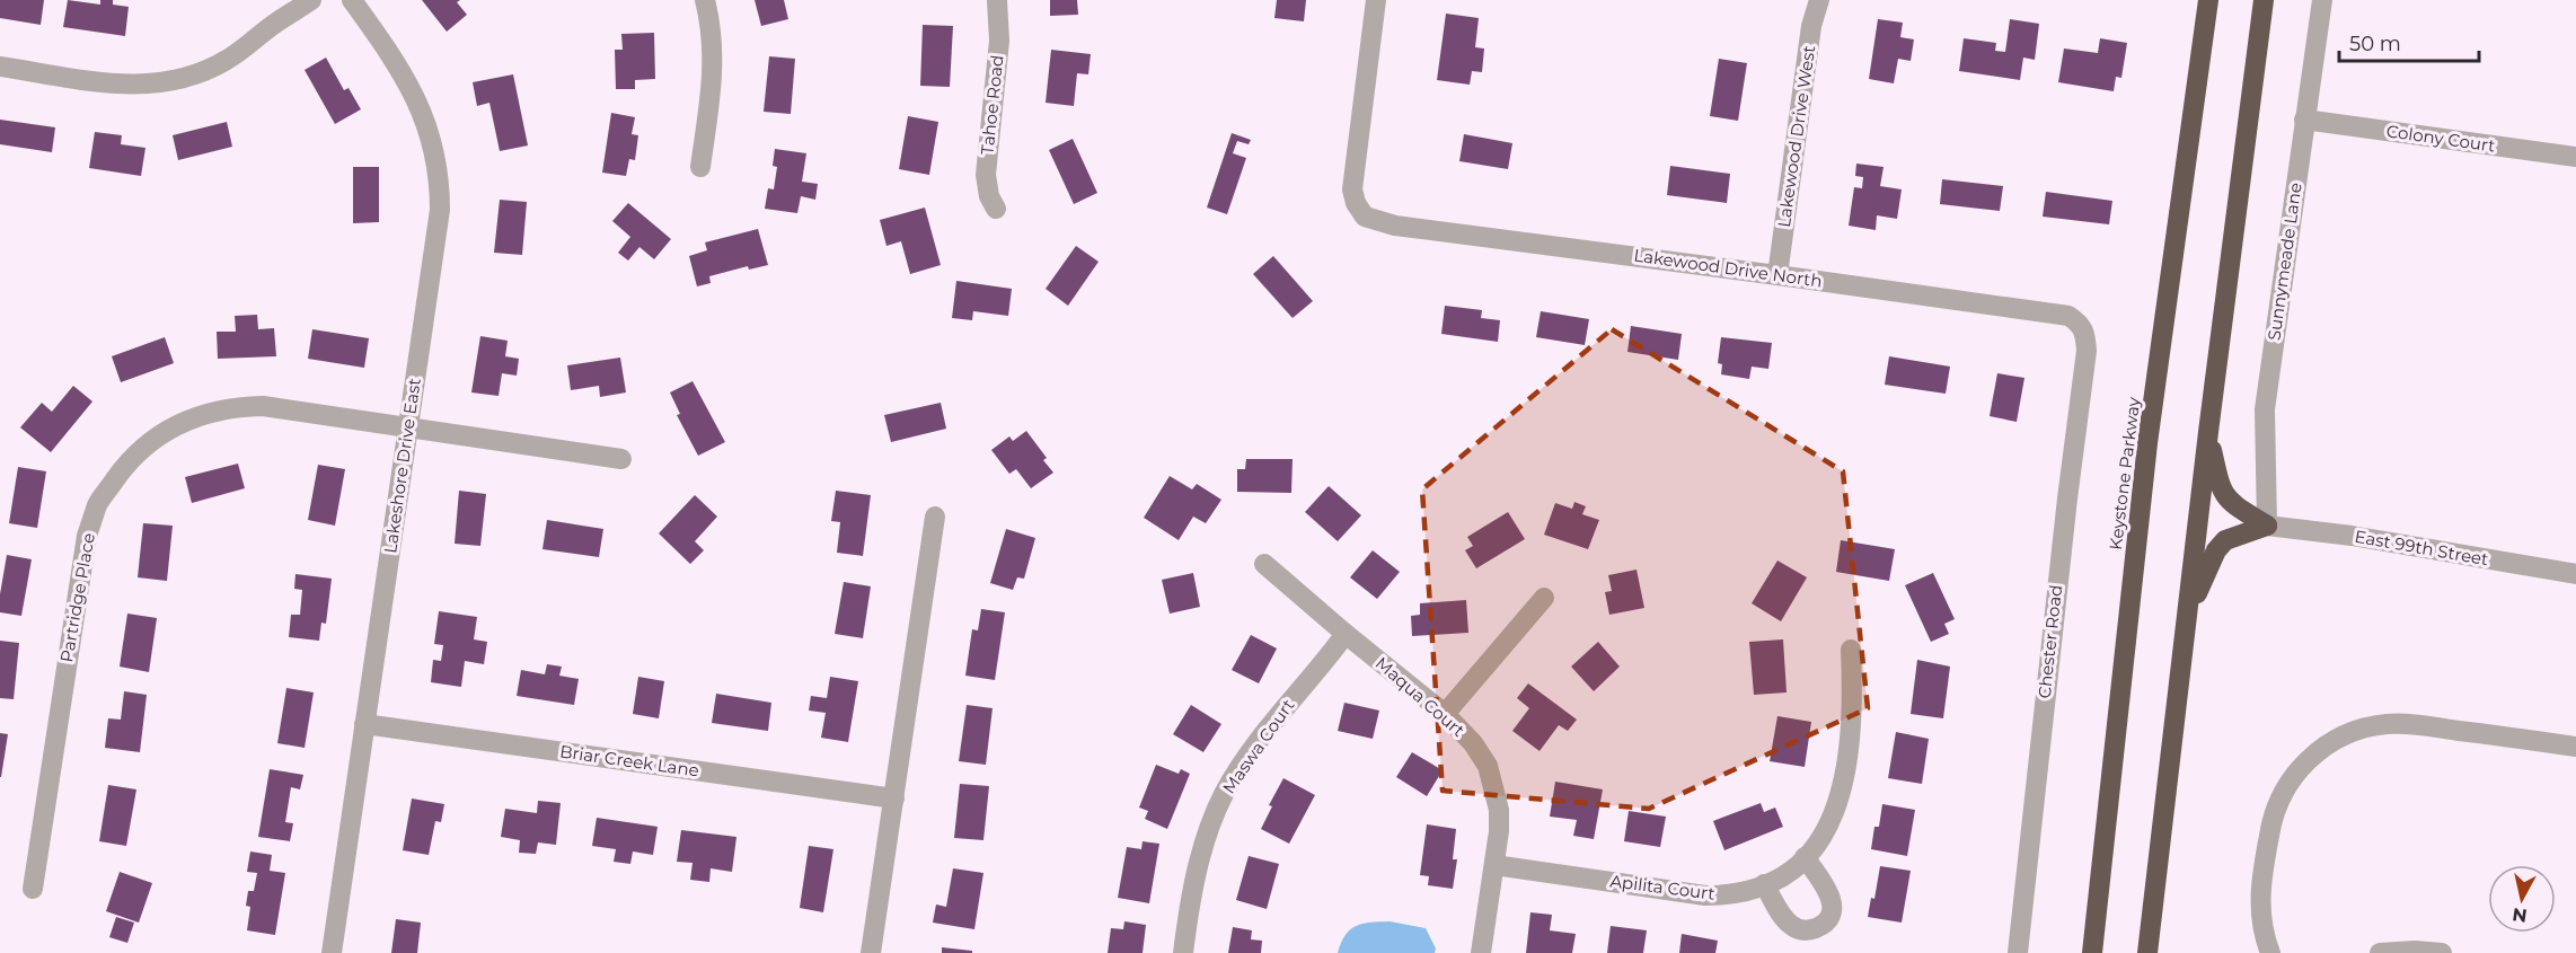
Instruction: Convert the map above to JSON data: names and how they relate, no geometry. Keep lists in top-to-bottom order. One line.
{"streets":{"highway":["Keystone Parkway"],"street":["Tahoe Road","Lakewood Drive West","Colony Court","Sunnymeade Lane","Lakewood Drive North","Lakeshore Drive East","East 99th Street","Partridge Place","Chester Road","Maqua Court","Maswa Court","Briar Creek Lane","Apilita Court"]},"crossings":[["Lakewood Drive West","Lakewood Drive North"],["Colony Court","Sunnymeade Lane"],["Sunnymeade Lane","East 99th Street"],["Lakewood Drive North","Chester Road"],["Lakeshore Drive East","Partridge Place"],["Lakeshore Drive East","Briar Creek Lane"],["Maqua Court","Maswa Court"],["Maqua Court","Apilita Court"]],"scale_bar":"50 m","north":"bottom"}
